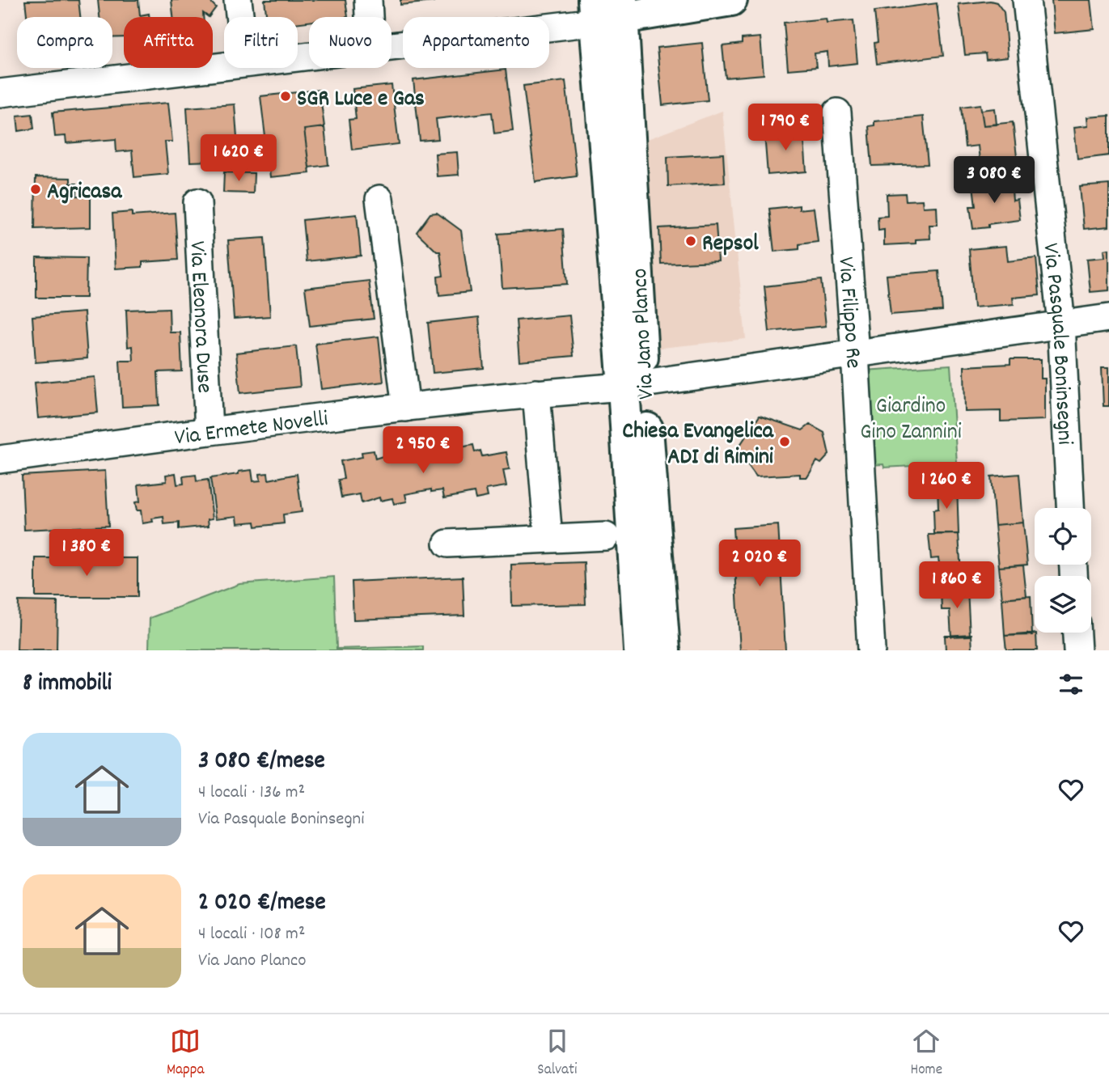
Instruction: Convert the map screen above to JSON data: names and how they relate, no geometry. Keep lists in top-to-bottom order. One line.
{"streets":{"main road":["Via Jano Planco"],"street":["Via Filippo Re","Via Eleonora Duse","Via Pasquale Boninsegni","Via Ermete Novelli"]},"crossings":[["Via Filippo Re","Via Ermete Novelli"],["Via Eleonora Duse","Via Ermete Novelli"],["Via Jano Planco","Via Ermete Novelli"],["Via Pasquale Boninsegni","Via Ermete Novelli"]],"parks":["Giardino Gino Zannini"],"places":["SGR Luce e Gas","Agricasa","Repsol","Chiesa Evangelica ADI di Rimini"],"page":{"chip":["Compra","Affitta","Filtri","Nuovo","Appartamento"],"price":["1 790 €","1 620 €","3 080 €","2 950 €","1 260 €","1 380 €","2 020 €","1 860 €"],"heading":"8 immobili","list":[{"name":"3 080 €/mese","note":"4 locali · 136 m² · Via Pasquale Boninsegni"},{"name":"2 020 €/mese","note":"4 locali · 108 m² · Via Jano Planco"}],"tabs":["Mappa","Salvati","Home"]}}
